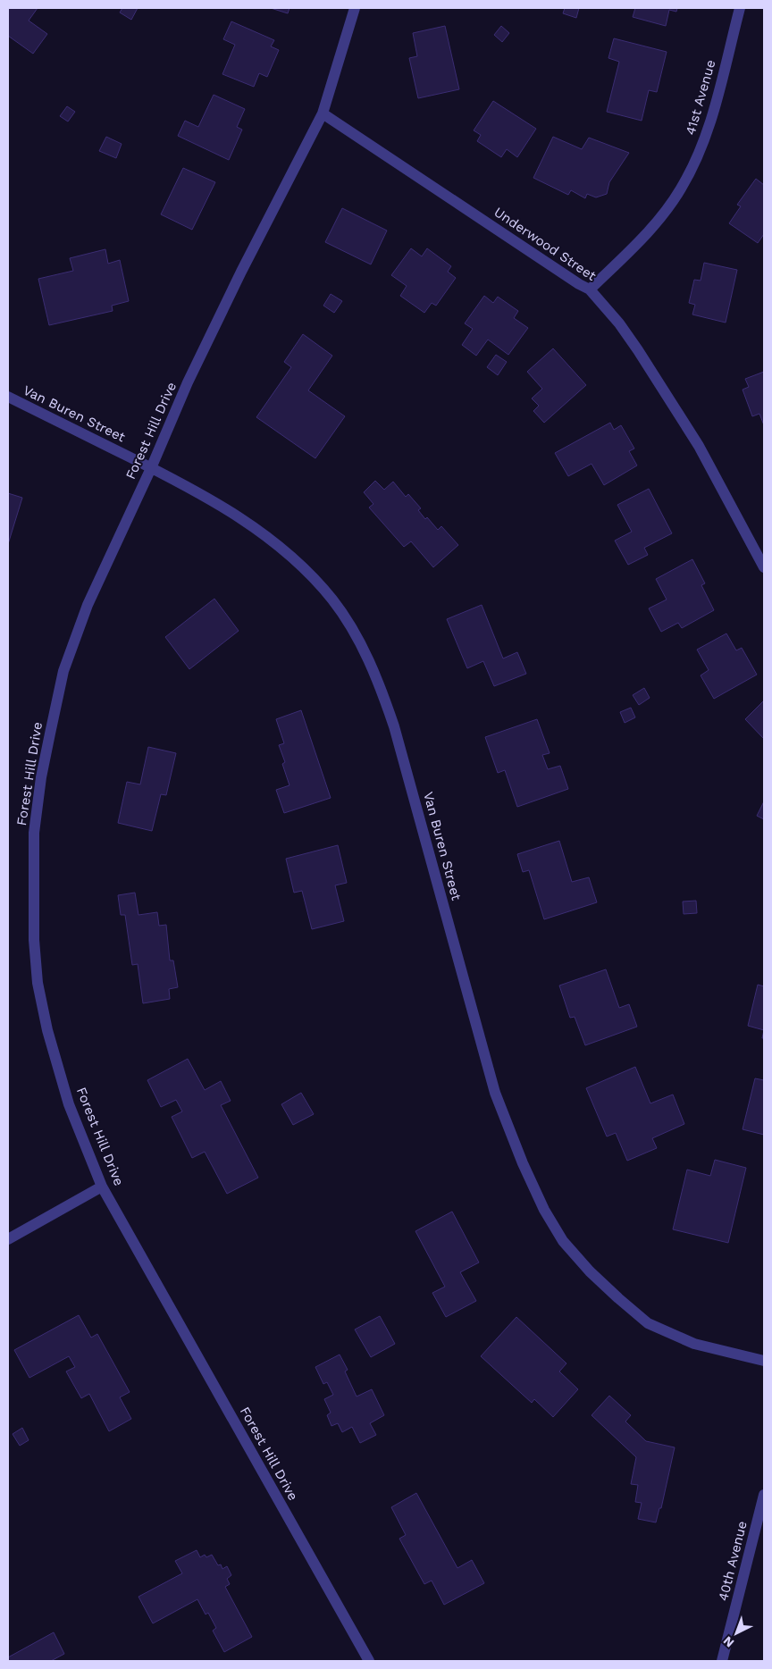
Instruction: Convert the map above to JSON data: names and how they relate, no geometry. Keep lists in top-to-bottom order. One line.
{"streets":{"street":["41st Avenue","Underwood Street","Van Buren Street","Forest Hill Drive","40th Avenue"]},"crossings":[["41st Avenue","Underwood Street"],["Underwood Street","Forest Hill Drive"],["Van Buren Street","Forest Hill Drive"]],"north":"bottom left"}
